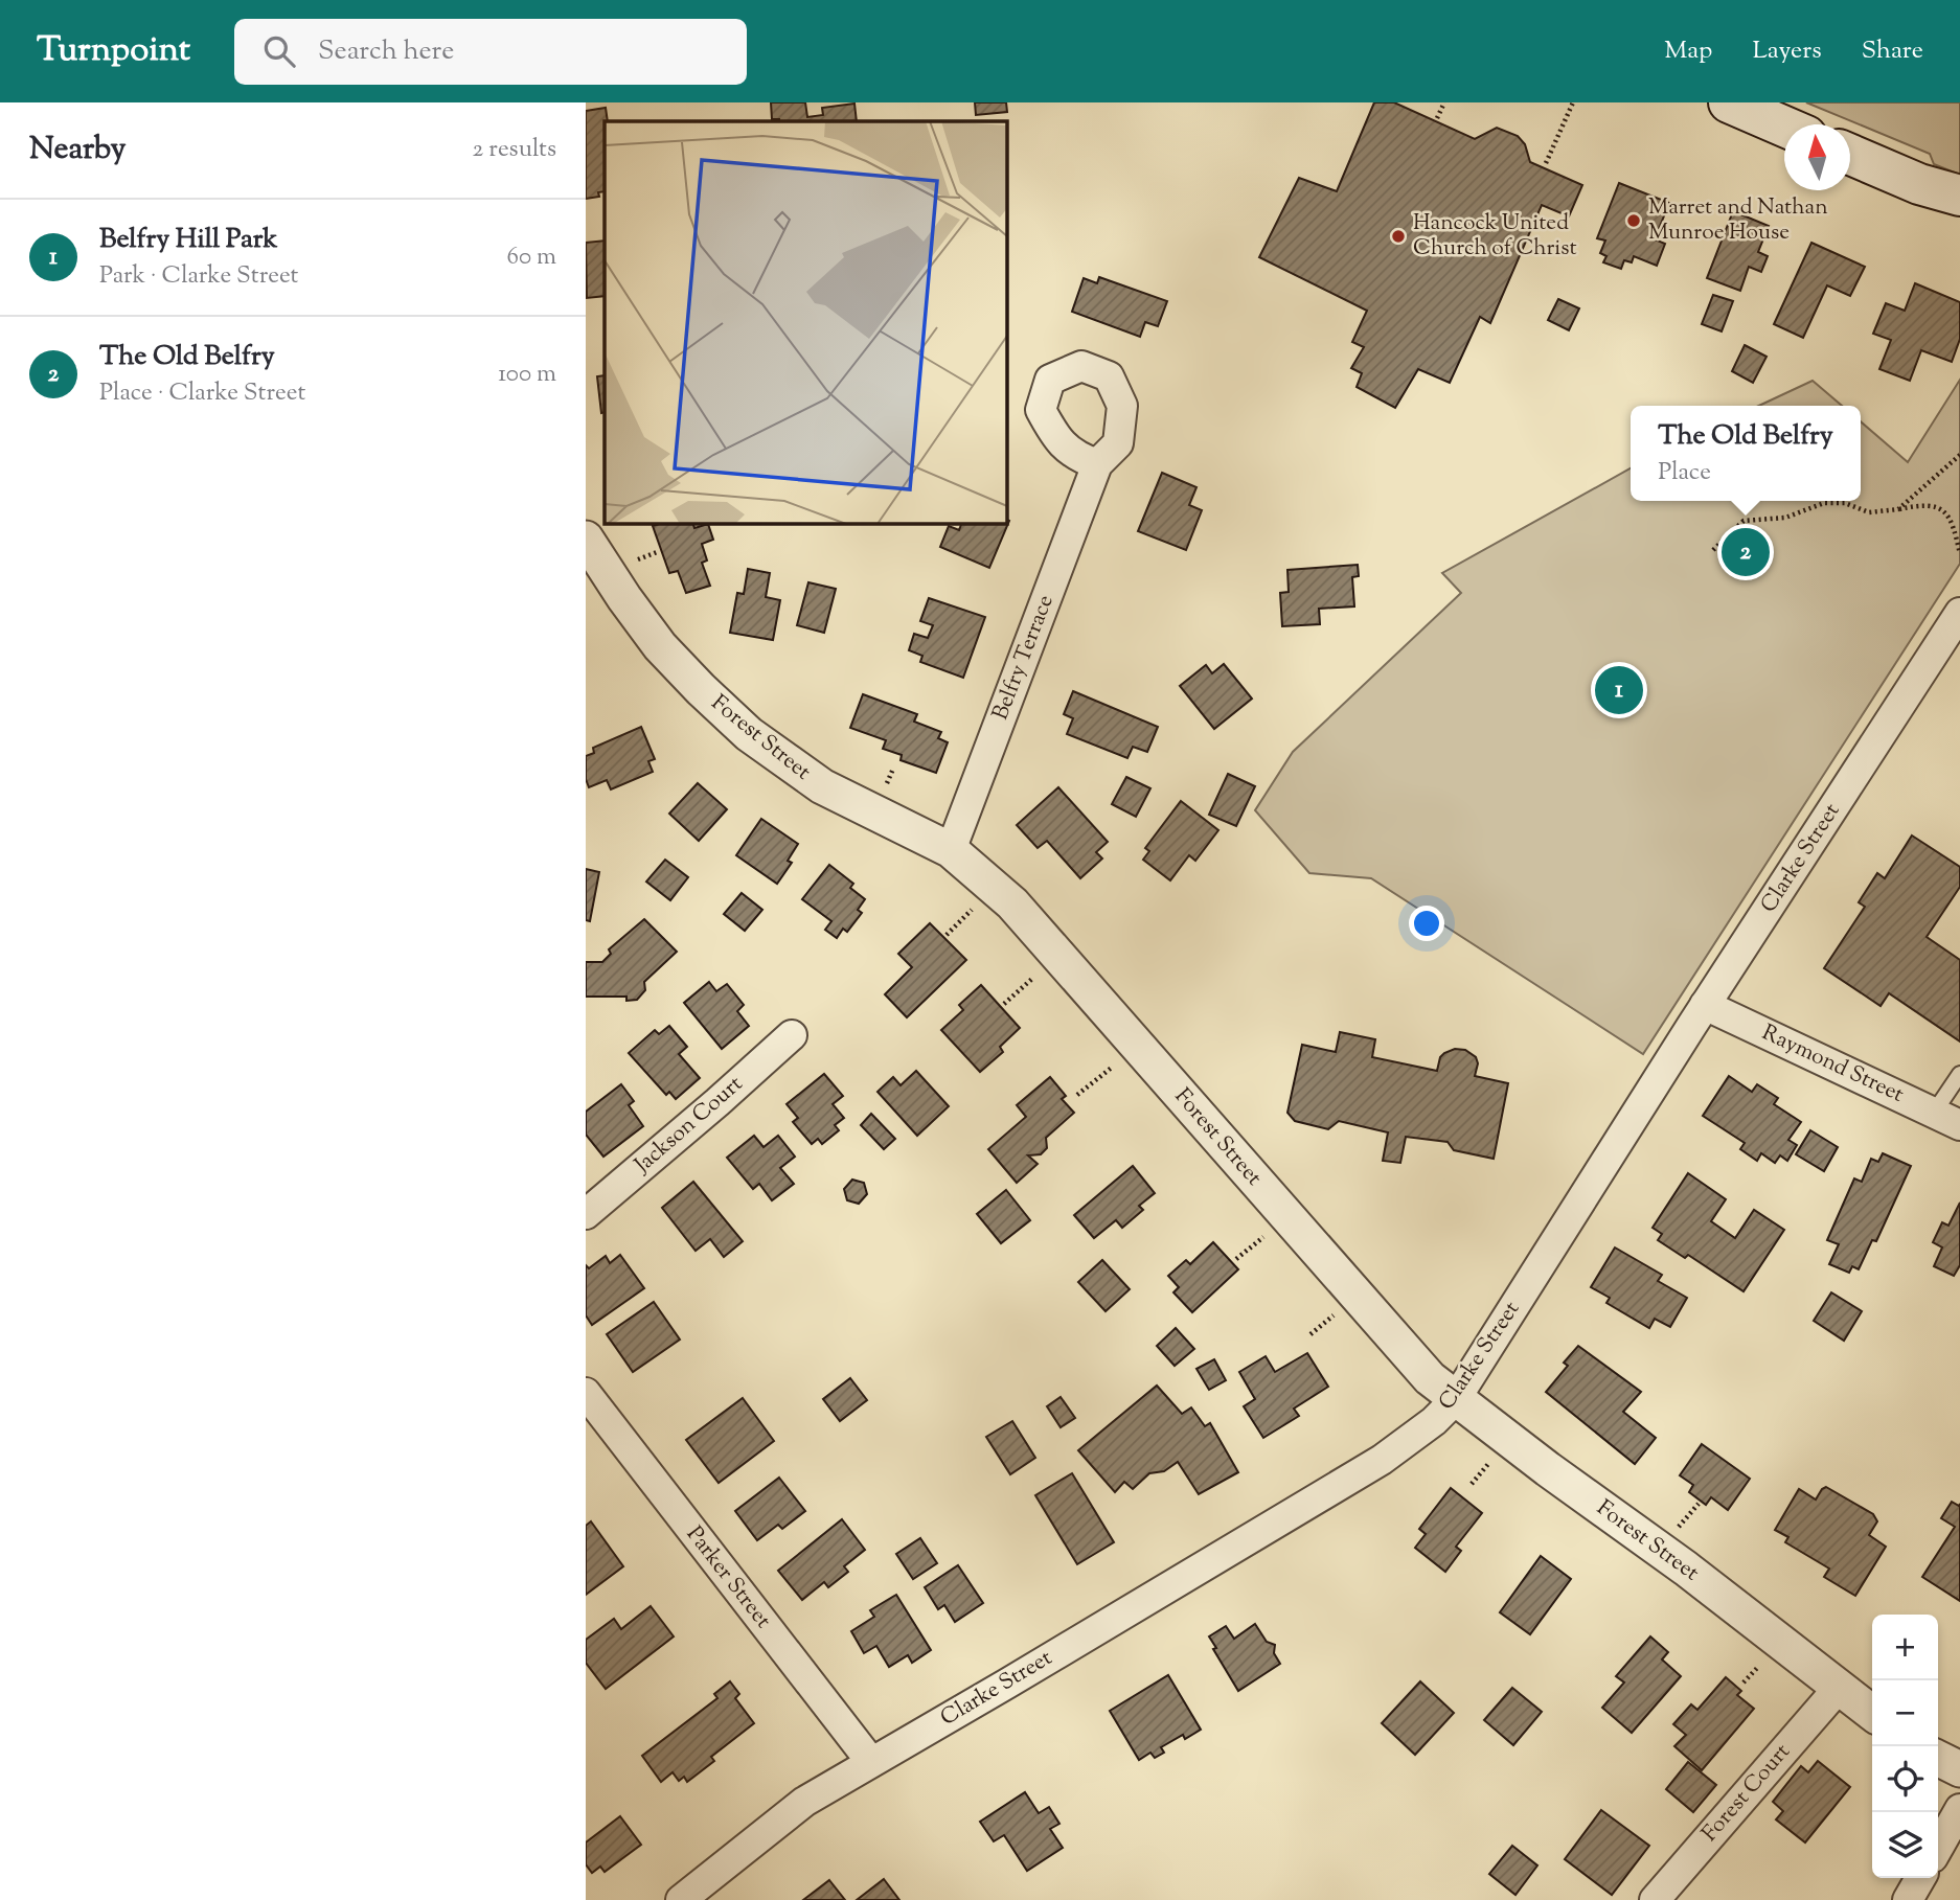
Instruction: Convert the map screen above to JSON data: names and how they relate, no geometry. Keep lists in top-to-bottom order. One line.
{"streets":{"street":["Belfry Terrace","Forest Street","Clarke Street","Raymond Street","Jackson Court","Parker Street","Forest Court"]},"crossings":[["Belfry Terrace","Forest Street"],["Forest Street","Clarke Street"],["Forest Street","Forest Court"],["Clarke Street","Raymond Street"],["Clarke Street","Parker Street"]],"places":["Marret and Nathan Munroe House","Hancock United Church of Christ"],"north":"top","page":{"header":"Turnpoint","search":"Search here","nav":["Map","Layers","Share"],"heading":["Nearby","2 results"],"list":[{"mark":"1","name":"Belfry Hill Park","note":"Park · Clarke Street","value":"60 m"},{"mark":"2","name":"The Old Belfry","note":"Place · Clarke Street","value":"100 m"}],"popup":["The Old Belfry","Place"],"pins":["2","1"],"map_buttons":["+","−"]}}
